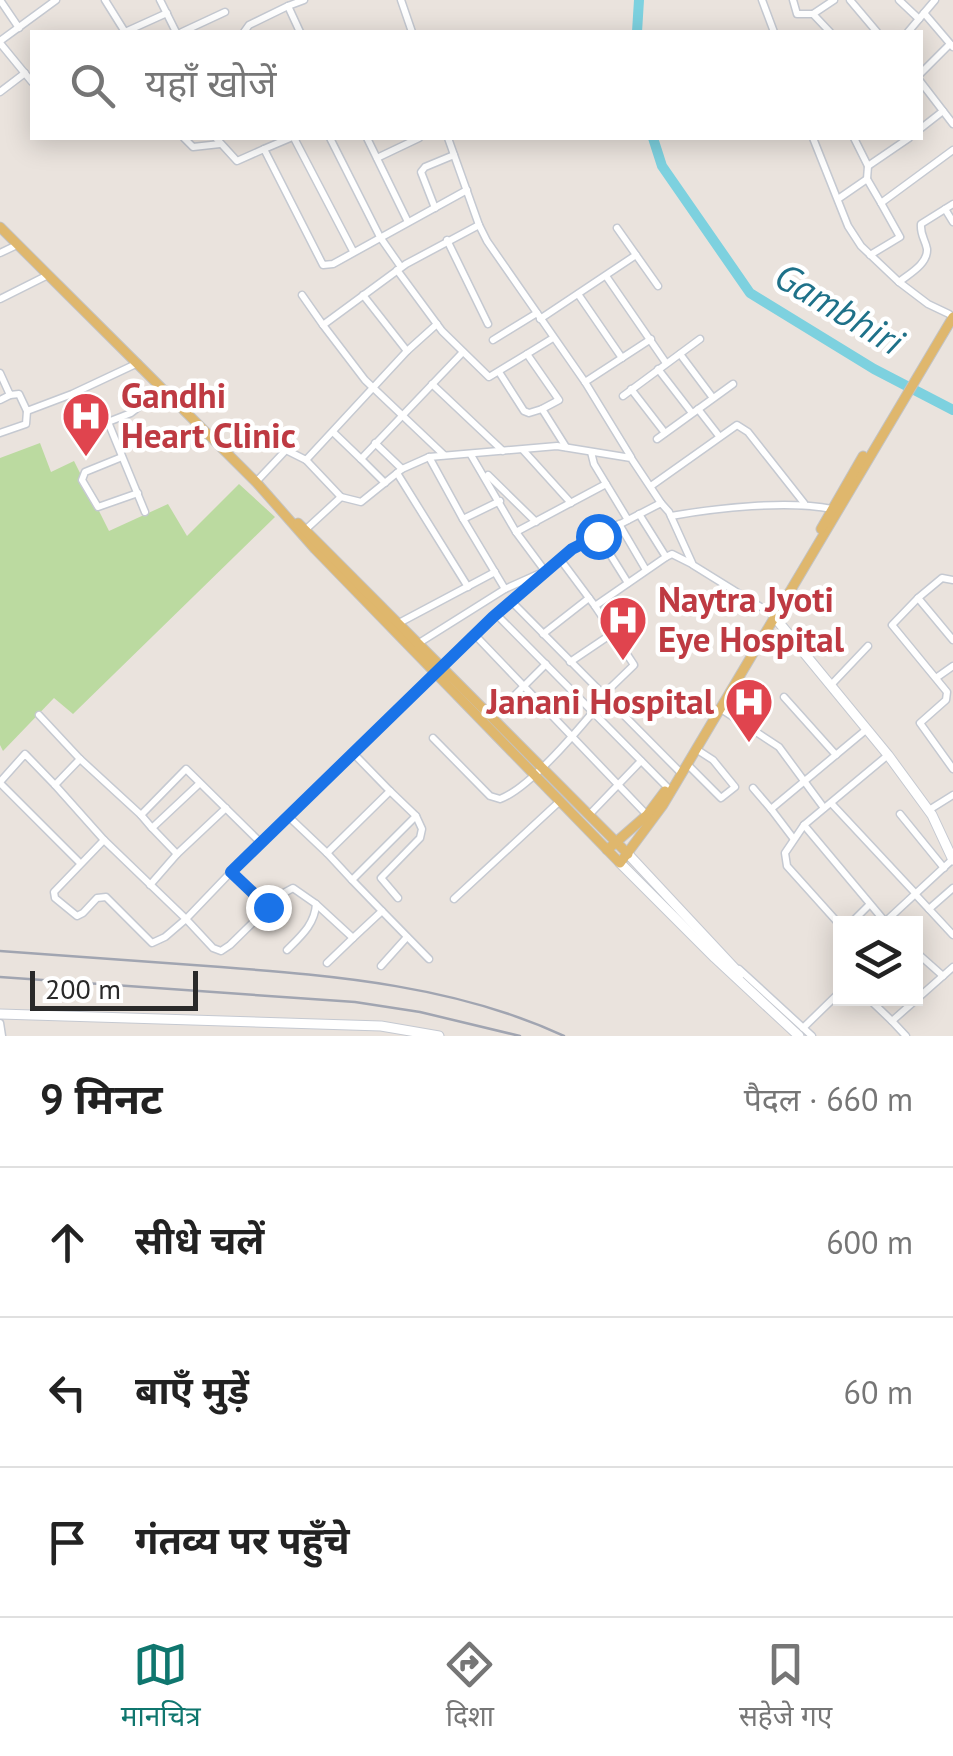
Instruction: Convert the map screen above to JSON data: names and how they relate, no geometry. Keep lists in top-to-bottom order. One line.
{"water":["Gambhiri"],"places":{"hospital":["Gandhi Heart Clinic","Naytra Jyoti Eye Hospital","Janani Hospital"]},"scale_bar":"200 m","page":{"search":"यहाँ खोजें","scale":"200 m","heading":["9 मिनट","पैदल · 660 m"],"list":[["सीधे चलें","600 m"],["बाएँ मुड़ें","60 m"],"गंतव्य पर पहुँचे"],"nav":["मानचित्र","दिशा","सहेजे गए"]}}
